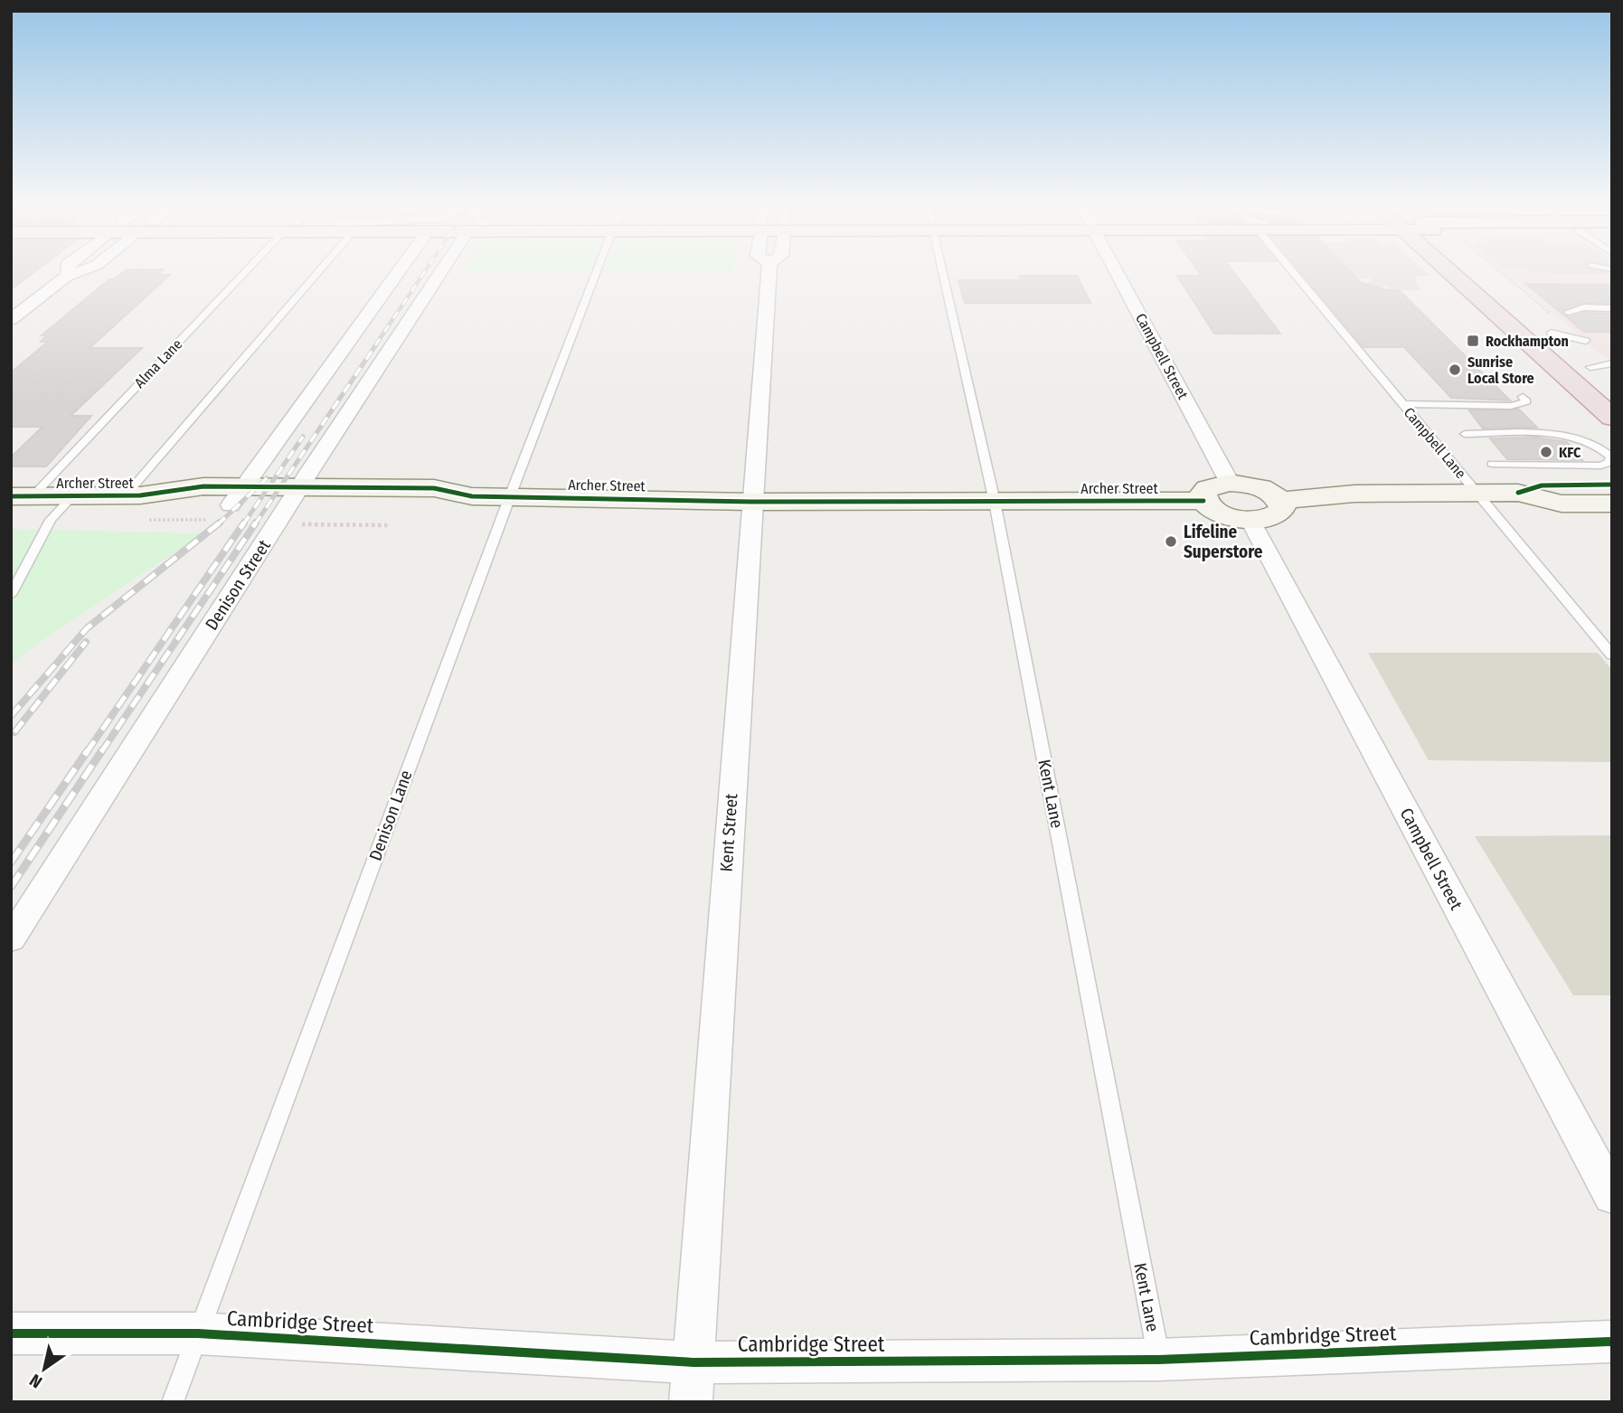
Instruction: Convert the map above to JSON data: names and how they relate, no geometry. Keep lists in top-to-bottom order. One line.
{"streets":{"street":["Campbell Street","Archer Street","Denison Street","Kent Street","Cambridge Street"],"lane":["Alma Lane","Campbell Lane","Kent Lane","Denison Lane"]},"crossings":[["Alma Lane","Archer Street"],["Archer Street","Denison Street"],["Archer Street","Kent Lane"],["Archer Street","Denison Lane"],["Archer Street","Kent Street"],["Kent Lane","Cambridge Street"],["Denison Lane","Cambridge Street"],["Kent Street","Cambridge Street"]],"places":{"transit":["Rockhampton"],"other":["Sunrise Local Store","KFC","Lifeline Superstore"]},"north":"bottom left"}
